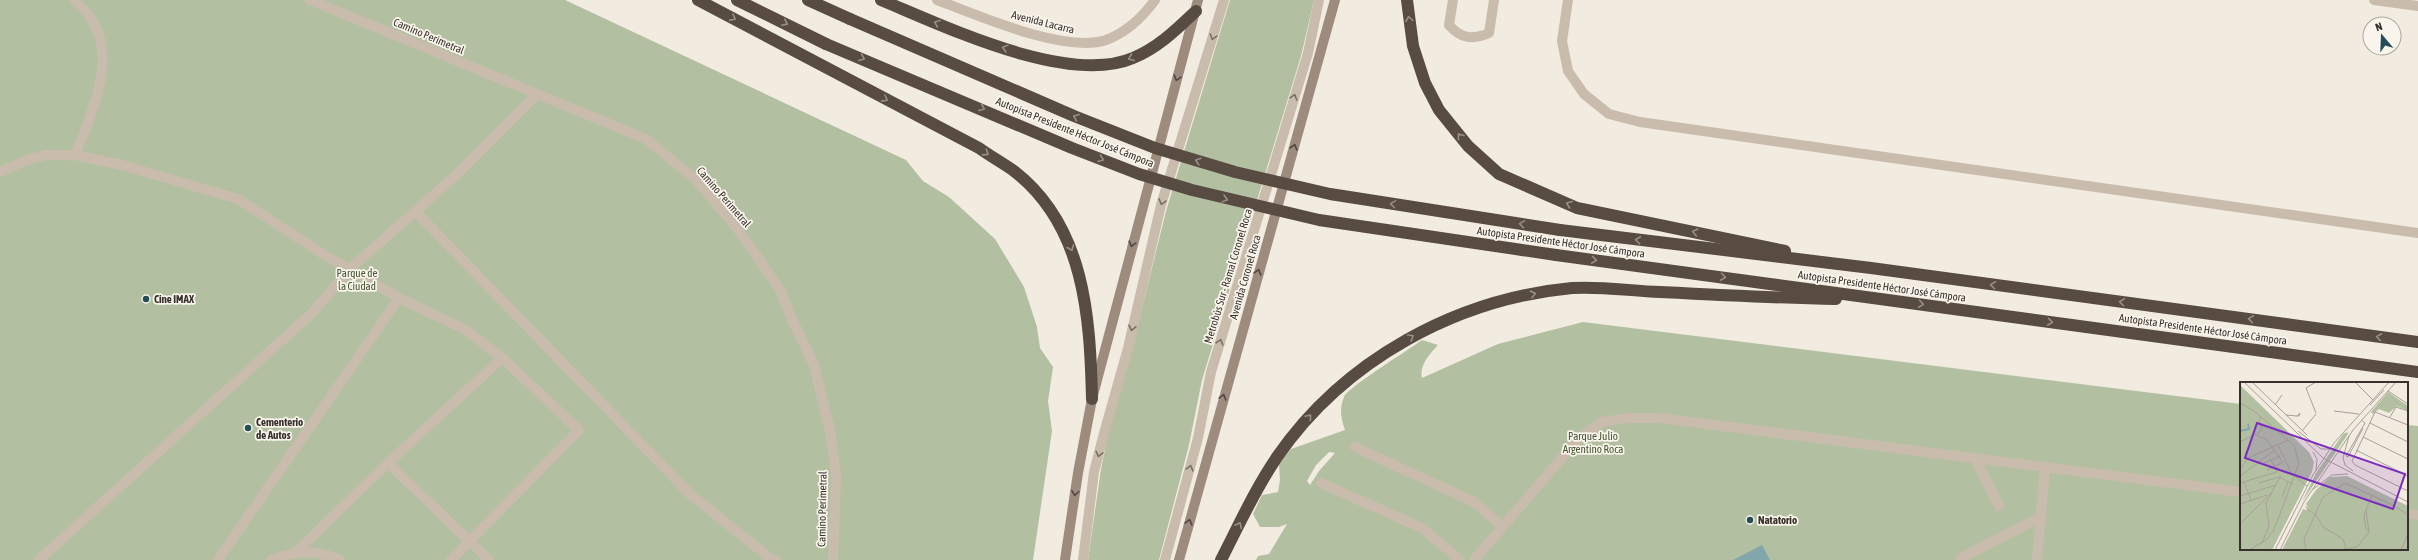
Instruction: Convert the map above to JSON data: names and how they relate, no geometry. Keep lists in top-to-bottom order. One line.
{"streets":{"highway":["Autopista Presidente Héctor José Cámpora"],"main road":["Avenida Coronel Roca"],"street":["Avenida Lacarra","Camino Perimetral","Metrobús Sur - Ramal Coronel Roca"]},"one_way":["Metrobús Sur - Ramal Coronel Roca","Avenida Coronel Roca"],"parks":["Parque de la Ciudad","Parque Julio Argentino Roca"],"places":["Cine IMAX","Cementerio de Autos","Natatorio"],"north":"top"}
